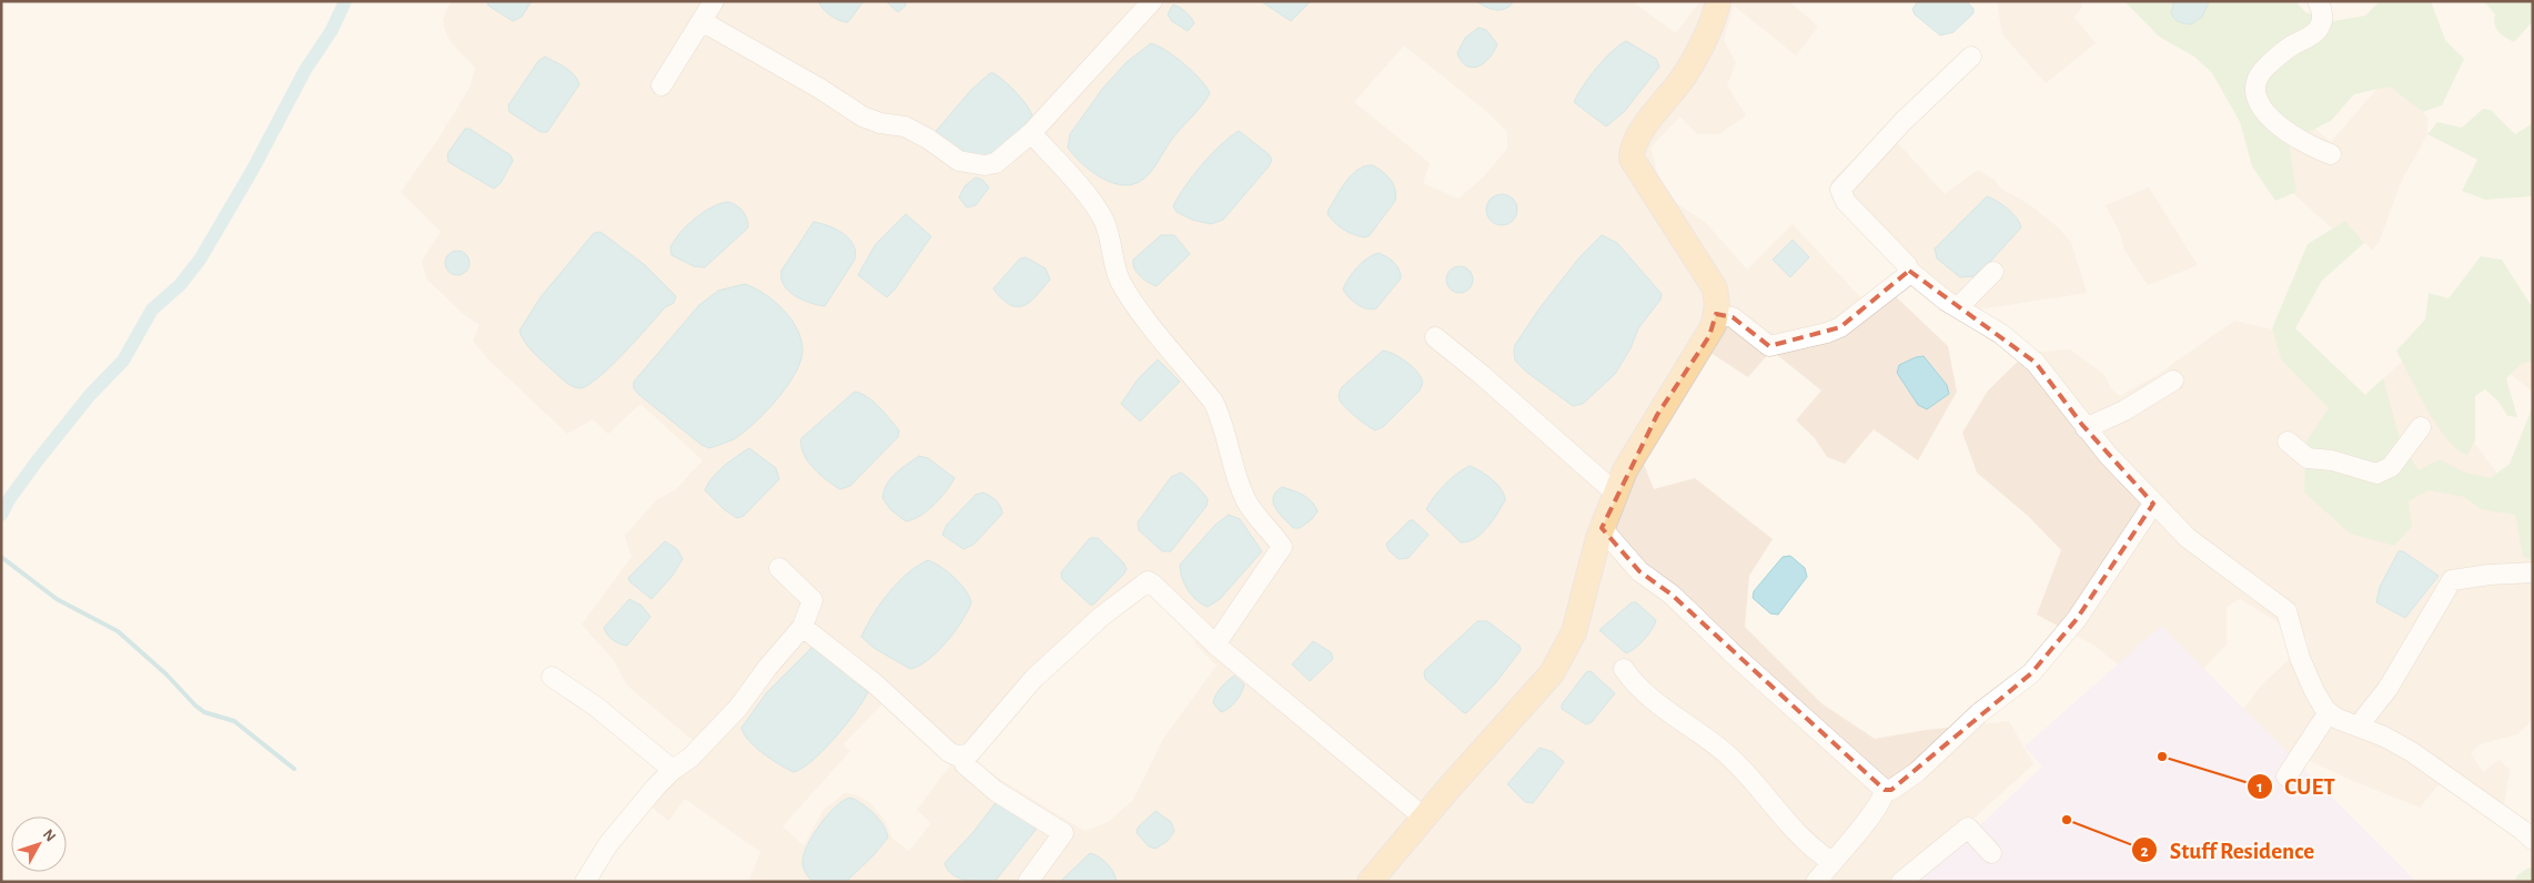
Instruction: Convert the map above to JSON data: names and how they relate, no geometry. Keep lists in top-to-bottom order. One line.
{"places":["CUET","Stuff Residence"],"north":"top right"}
